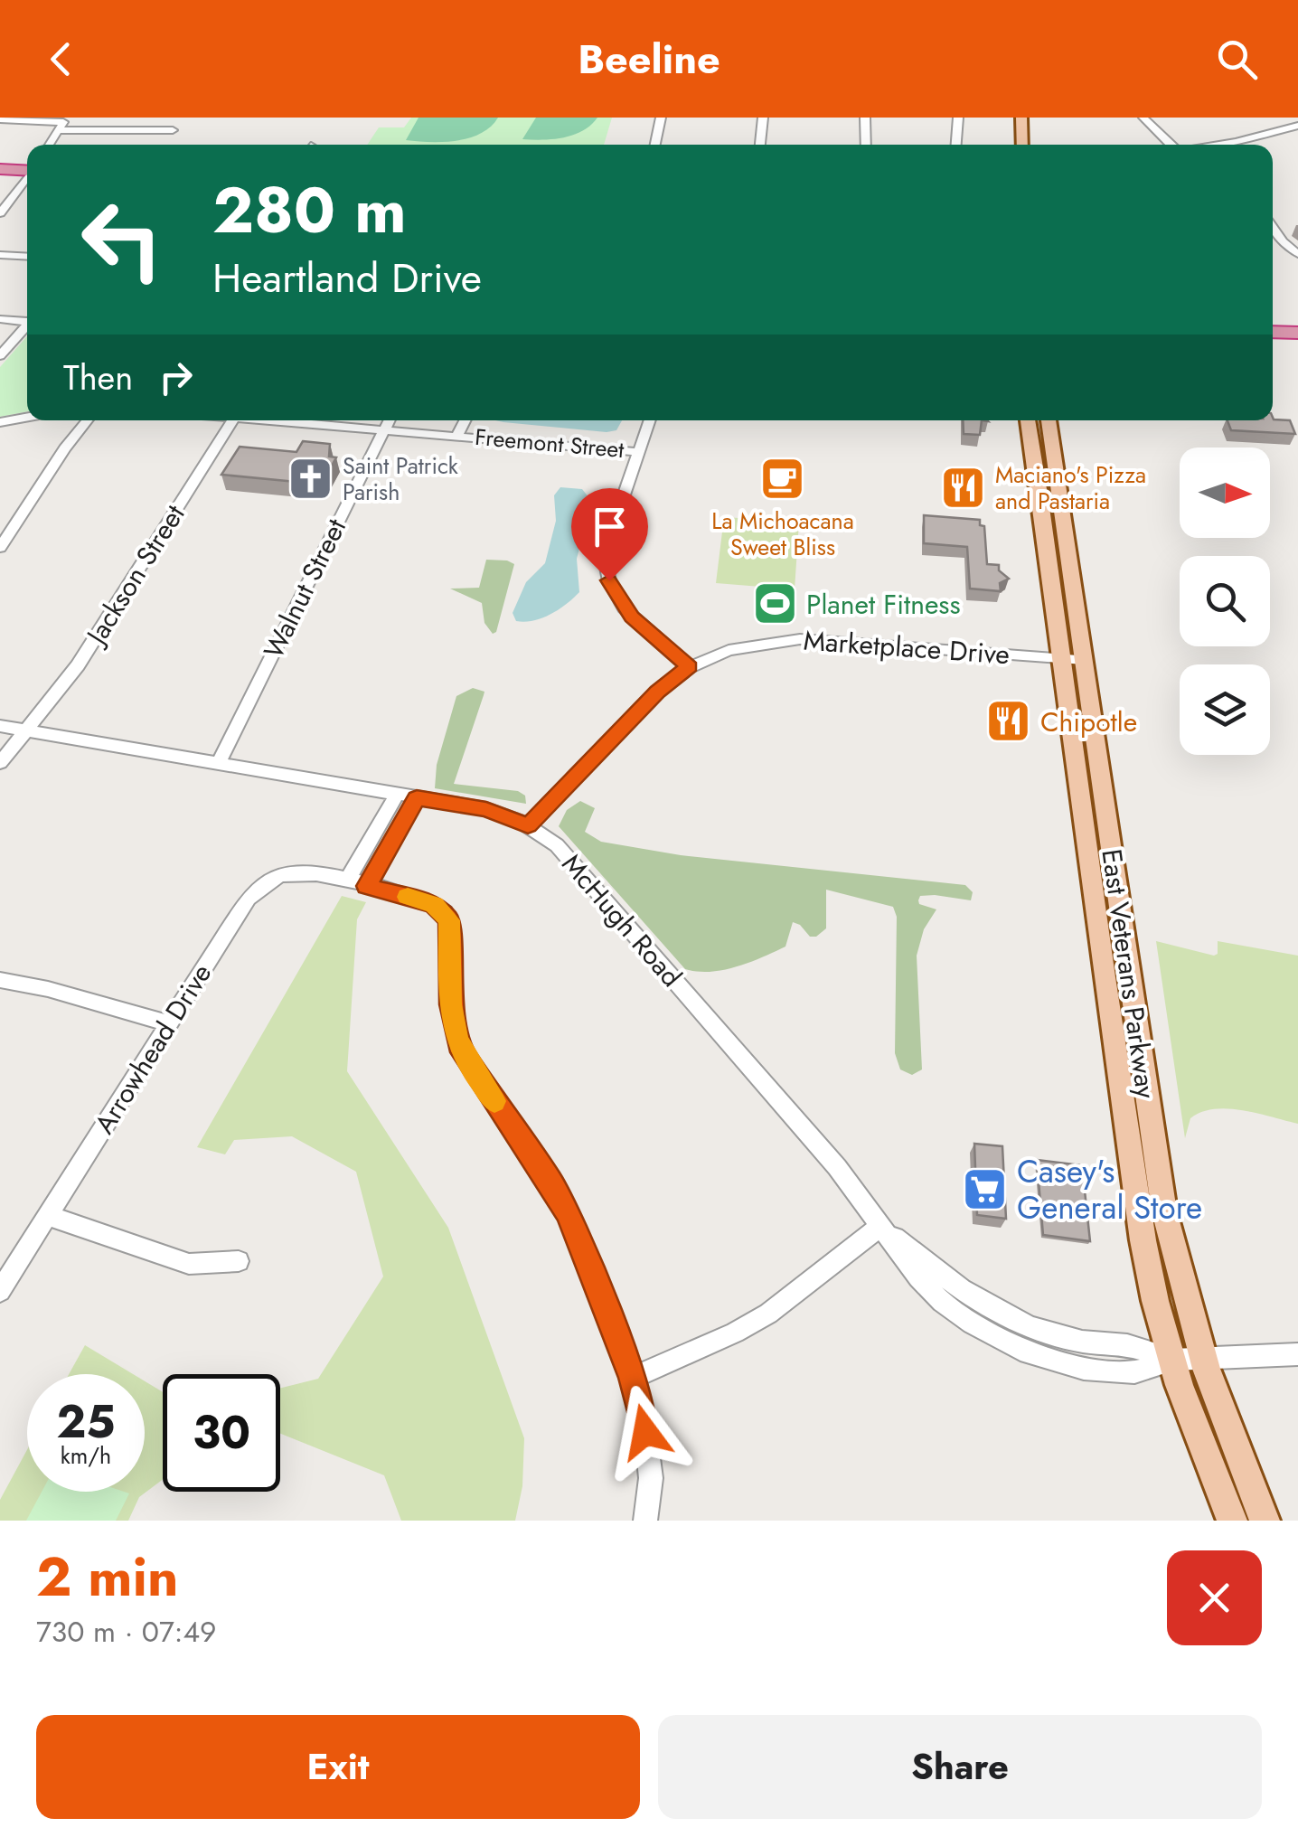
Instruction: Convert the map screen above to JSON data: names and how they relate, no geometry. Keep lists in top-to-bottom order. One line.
{"streets":{"main road":["East Veterans Parkway"],"street":["Freemont Street","Jackson Street","Walnut Street","Marketplace Drive","McHugh Road","Arrowhead Drive"]},"crossings":[["Freemont Street","Walnut Street"],["Jackson Street","McHugh Road"],["Walnut Street","McHugh Road"],["Marketplace Drive","McHugh Road"],["Marketplace Drive","East Veterans Parkway"],["McHugh Road","East Veterans Parkway"]],"places":{"church":["Saint Patrick Parish"],"cafe":["La Michoacana Sweet Bliss"],"restaurant":["Maciano's Pizza and Pastaria","Chipotle"],"sports":["Planet Fitness"],"supermarket":["Casey's General Store"]},"north":"right","page":{"header":"Beeline","turn":["280 m","Heartland Drive"],"then":"Then","speed":"25 km/h","limit":"30","heading":["2 min","730 m · 07:49"],"buttons":["Exit","Share"]}}
